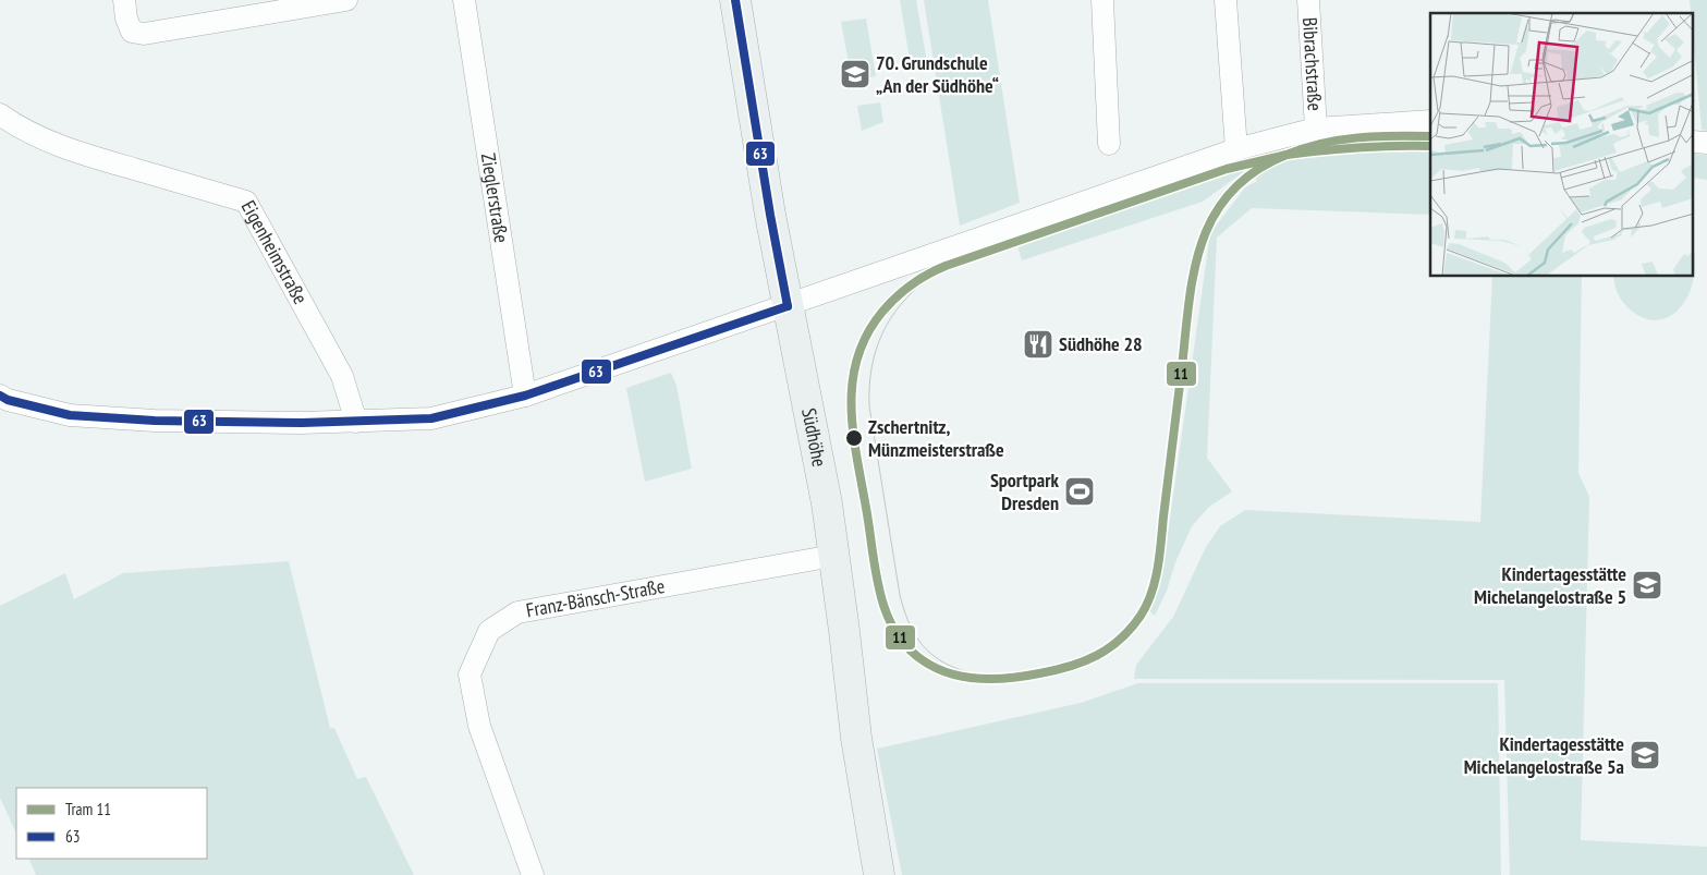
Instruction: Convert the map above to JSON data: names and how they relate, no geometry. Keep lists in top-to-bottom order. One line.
{"streets":{"street":["Bibrachstraße","Zieglerstraße","Eigenheimstraße","Südhöhe","Franz-Bänsch-Straße"]},"crossings":[["Südhöhe","Franz-Bänsch-Straße"]],"places":{"school or university":["70. Grundschule „An der Südhöhe“","Kindertagesstätte Michelangelostraße 5","Kindertagesstätte Michelangelostraße 5a"],"restaurant":["Südhöhe 28"],"other":["Zschertnitz, Münzmeisterstraße"],"sports":["Sportpark Dresden"]},"lines":["transit line 63","tram line 11"],"legend":["Tram 11","63"]}
